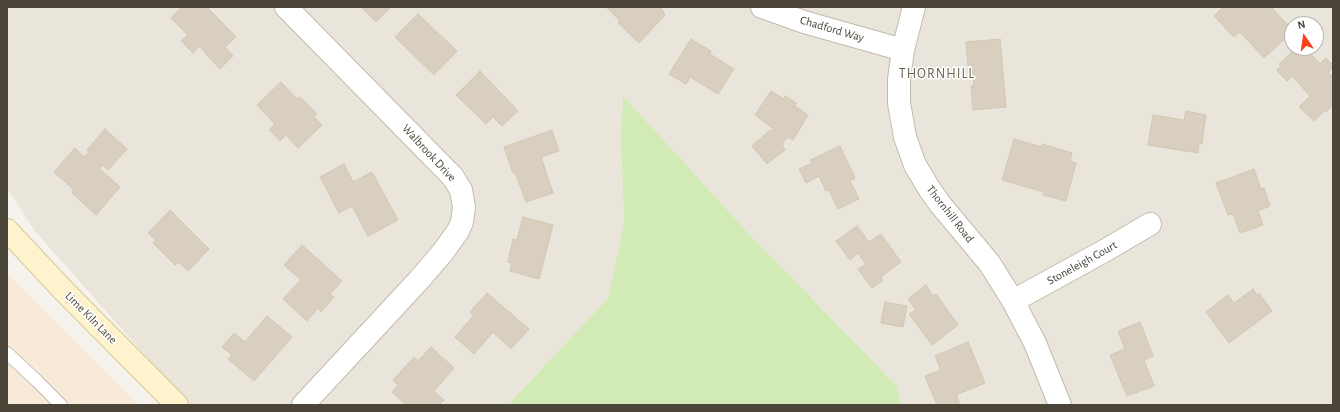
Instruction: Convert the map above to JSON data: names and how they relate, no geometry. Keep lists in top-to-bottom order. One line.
{"streets":{"main road":["Lime Kiln Lane"],"street":["Chadford Way","Walbrook Drive","Thornhill Road","Stoneleigh Court"]},"crossings":[["Chadford Way","Thornhill Road"],["Thornhill Road","Stoneleigh Court"]],"districts":["THORNHILL"],"north":"top"}
